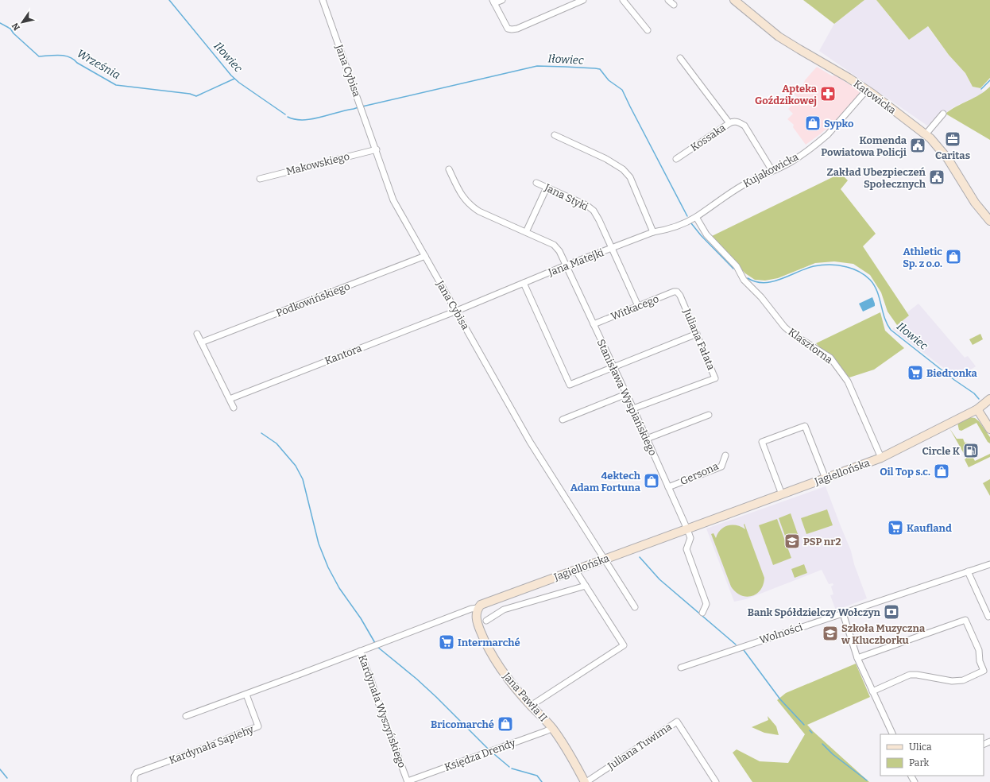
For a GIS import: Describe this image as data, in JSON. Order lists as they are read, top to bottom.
{
  "streets": {
    "street": [
      "Jana Cybisa",
      "Katowicka",
      "Kossaka",
      "Makowskiego",
      "Kujakowicka",
      "Jana Styki",
      "Jana Matejki",
      "Podkowińskiego",
      "Witkacego",
      "Juliana Fałata",
      "Klasztorna",
      "Kantora",
      "Stanisława Wyspiańskiego",
      "Jagiellońska",
      "Gersona",
      "Wolności",
      "Jana Pawła II",
      "Kardynała Wyszyńskiego",
      "Kardynała Sapiehy",
      "Juliana Tuwima",
      "Księdza Drendy"
    ]
  },
  "crossings": [
    ["Jana Cybisa", "Makowskiego"],
    ["Jana Cybisa", "Jana Matejki"],
    ["Jana Cybisa", "Podkowińskiego"],
    ["Jana Cybisa", "Kantora"],
    ["Jana Cybisa", "Jagiellońska"],
    ["Katowicka", "Kujakowicka"],
    ["Kossaka", "Kujakowicka"],
    ["Kujakowicka", "Jana Matejki"],
    ["Kujakowicka", "Klasztorna"],
    ["Jana Styki", "Jana Matejki"],
    ["Jana Styki", "Witkacego"],
    ["Jana Matejki", "Klasztorna"],
    ["Jana Matejki", "Kantora"],
    ["Jana Matejki", "Stanisława Wyspiańskiego"],
    ["Witkacego", "Juliana Fałata"],
    ["Witkacego", "Stanisława Wyspiańskiego"],
    ["Juliana Fałata", "Stanisława Wyspiańskiego"],
    ["Klasztorna", "Jagiellońska"],
    ["Stanisława Wyspiańskiego", "Jagiellońska"],
    ["Stanisława Wyspiańskiego", "Gersona"],
    ["Jagiellońska", "Jana Pawła II"],
    ["Jagiellońska", "Kardynała Wyszyńskiego"],
    ["Jana Pawła II", "Kardynała Wyszyńskiego"],
    ["Jana Pawła II", "Juliana Tuwima"],
    ["Jana Pawła II", "Księdza Drendy"],
    ["Kardynała Wyszyńskiego", "Księdza Drendy"]
  ],
  "water": ["Iłowiec", "Września"],
  "places": {
    "pharmacy": ["Apteka Goździkowej"],
    "shop": [
      "Sypko",
      "Athletic Sp. z o.o.",
      "Oil Top s.c.",
      "4ektech Adam Fortuna",
      "Bricomarché"
    ],
    "office": ["Caritas"],
    "public building": ["Komenda Powiatowa Policji", "Zakład Ubezpieczeń Społecznych"],
    "supermarket": ["Biedronka", "Kaufland", "Intermarché"],
    "fuel station": ["Circle K"],
    "school or university": ["PSP nr2", "Szkoła Muzyczna w Kluczborku"],
    "bank": ["Bank Spółdzielczy Wołczyn"]
  },
  "legend": ["Ulica", "Park"],
  "north": "bottom left"
}
